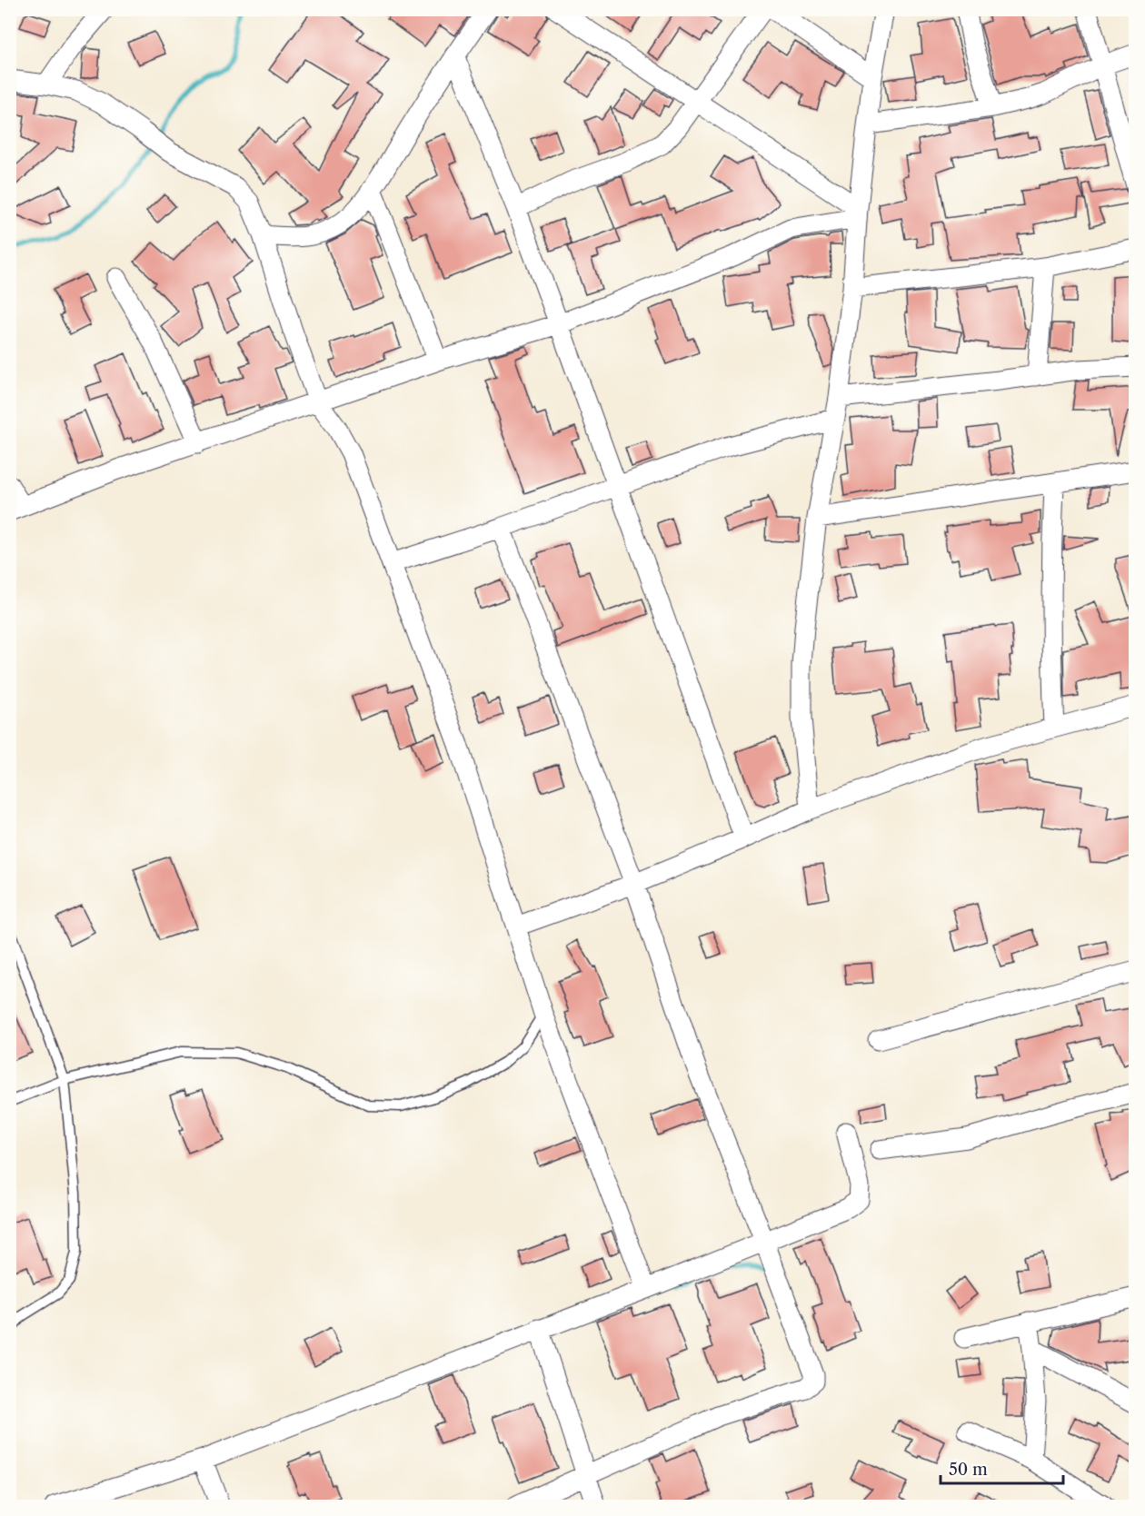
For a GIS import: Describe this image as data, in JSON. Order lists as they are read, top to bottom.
{
  "scale_bar": "50 m"
}
